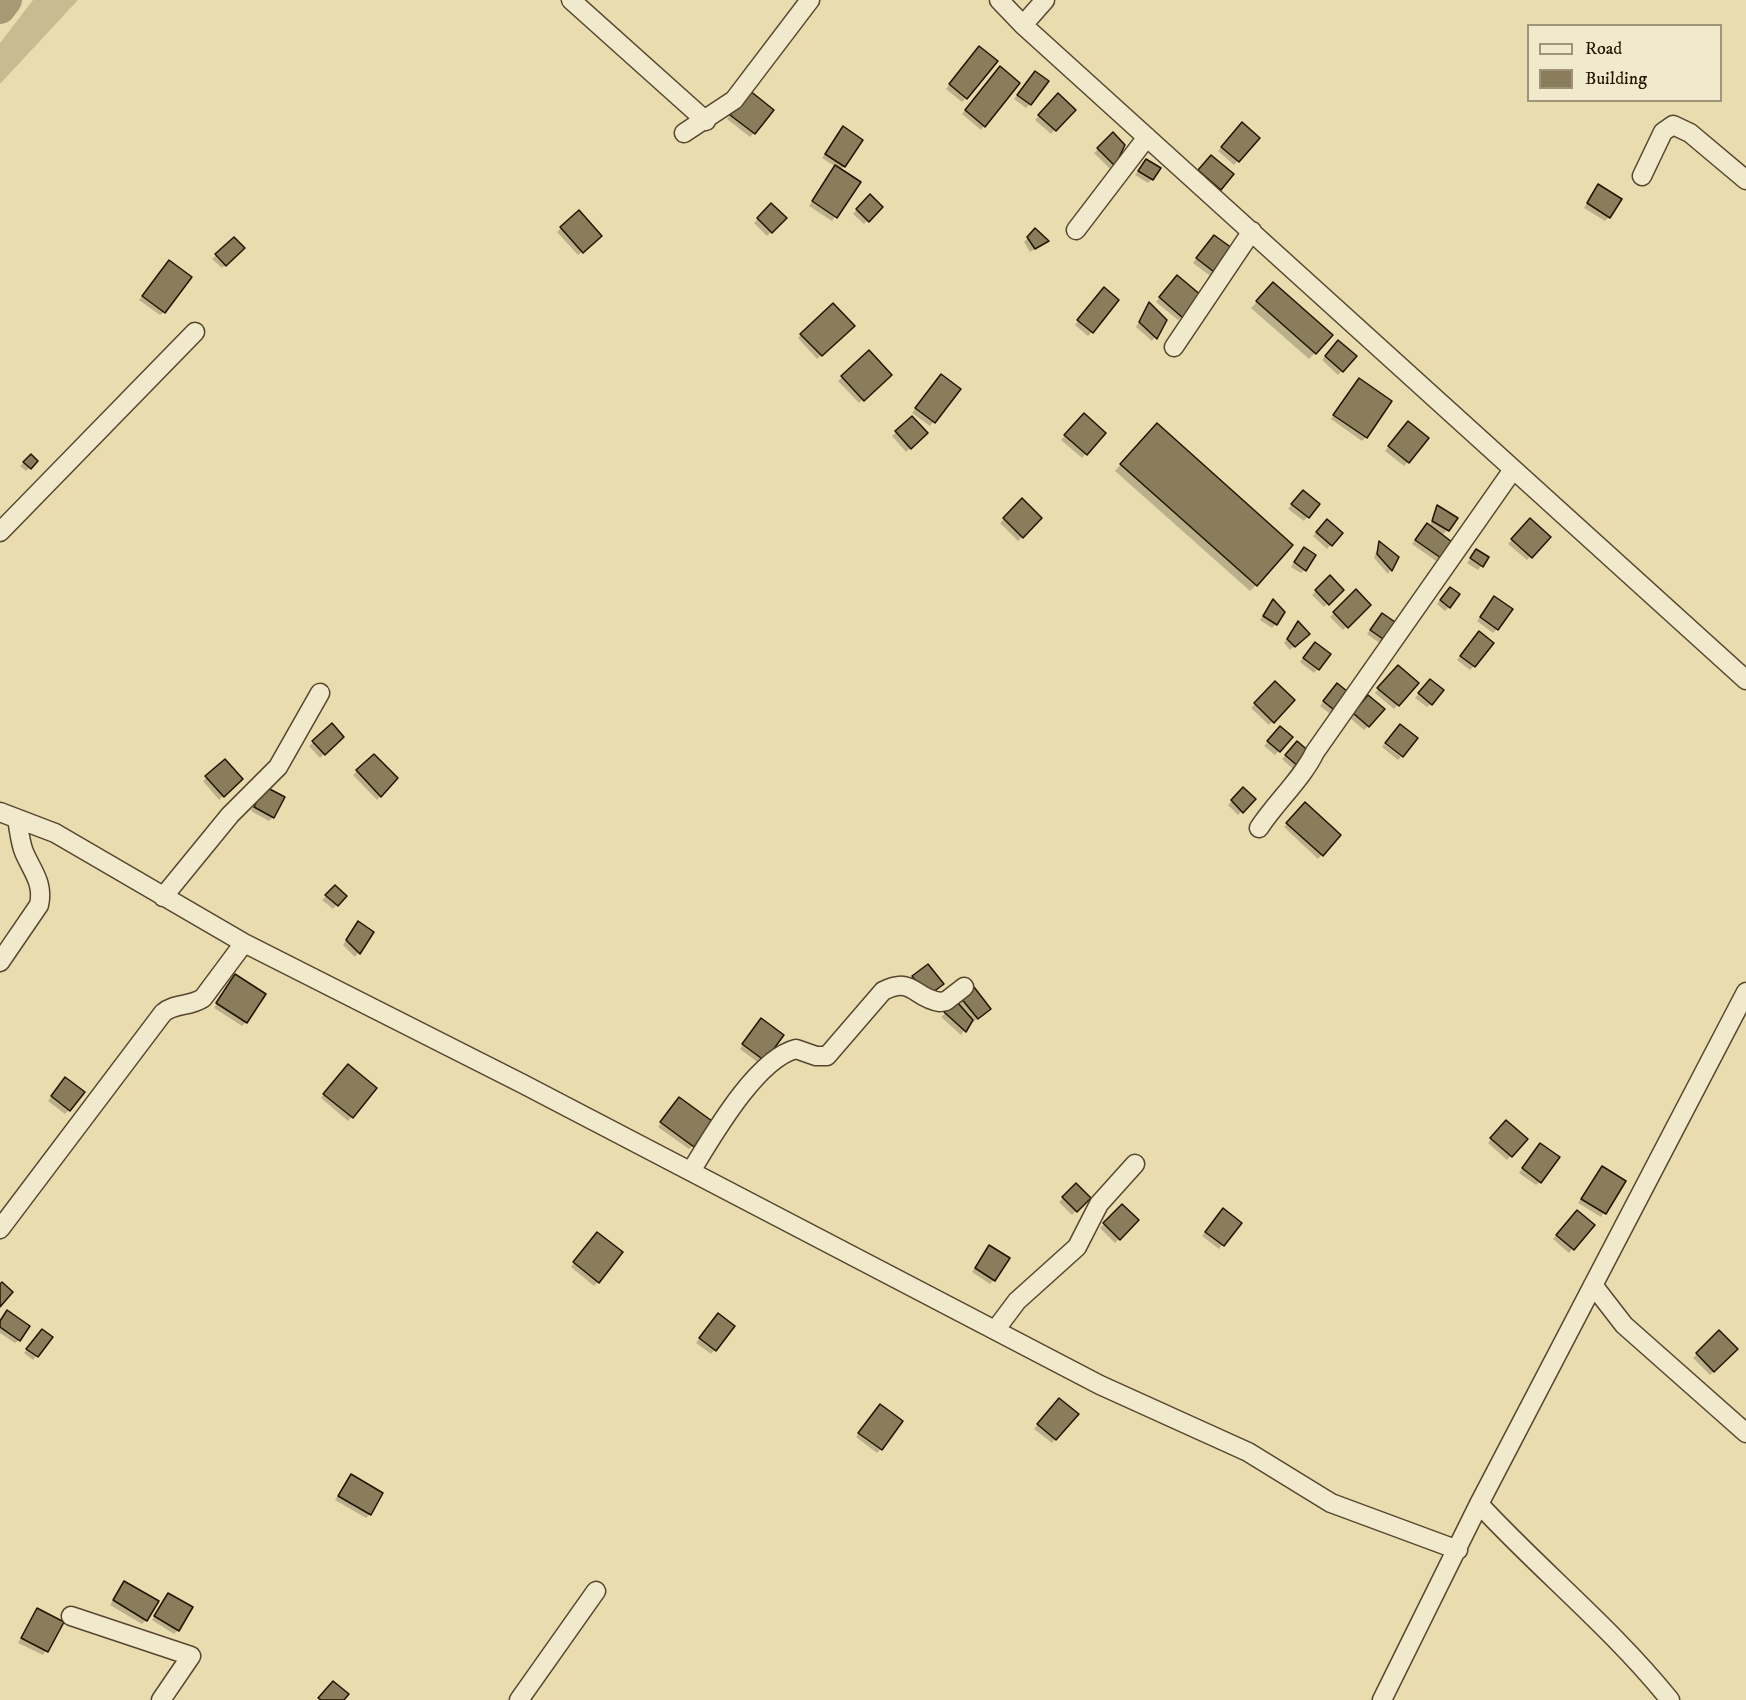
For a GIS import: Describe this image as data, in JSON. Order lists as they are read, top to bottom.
{
  "legend": ["Road", "Building"]
}
